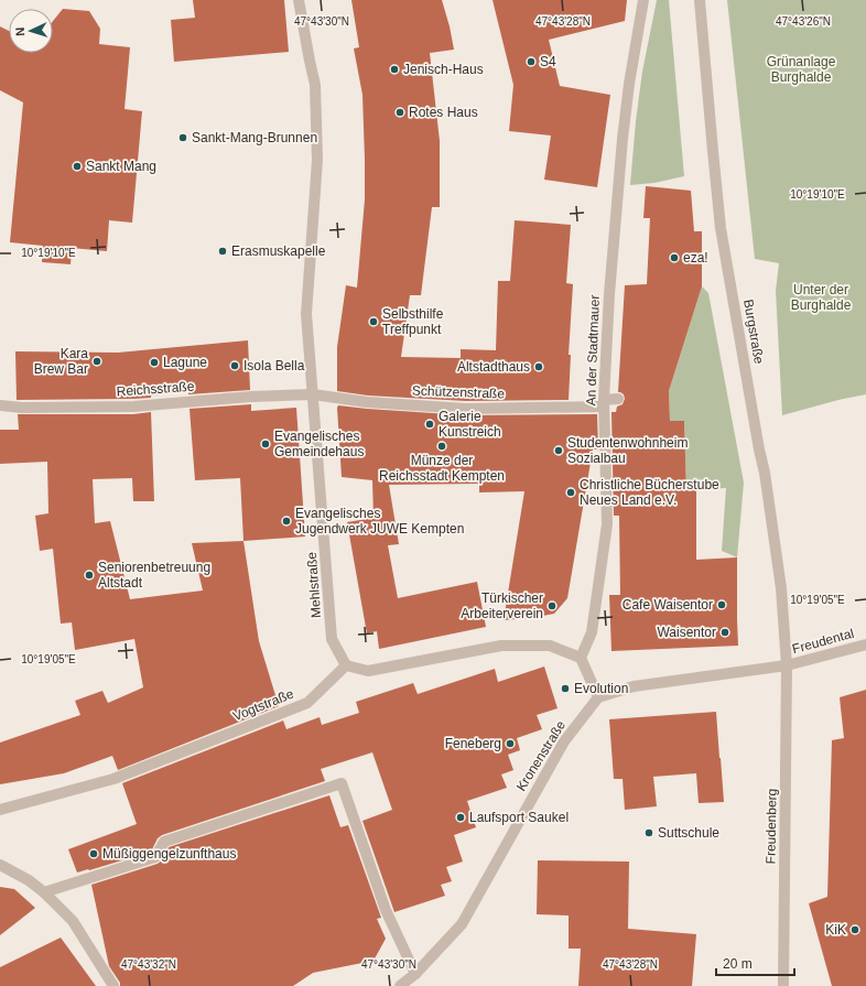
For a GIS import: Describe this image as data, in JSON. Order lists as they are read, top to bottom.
{
  "streets": {
    "street": [
      "Burgstraße",
      "An der Stadtmauer",
      "Reichsstraße",
      "Schützenstraße",
      "Mehlstraße",
      "Freudental",
      "Vogtstraße",
      "Kronenstraße",
      "Freudenberg"
    ]
  },
  "crossings": [
    ["Burgstraße", "Freudental"],
    ["Burgstraße", "Freudenberg"],
    ["An der Stadtmauer", "Schützenstraße"],
    ["Reichsstraße", "Schützenstraße"],
    ["Reichsstraße", "Mehlstraße"],
    ["Schützenstraße", "Mehlstraße"],
    ["Mehlstraße", "Vogtstraße"],
    ["Freudental", "Freudenberg"]
  ],
  "parks": ["Grünanlage Burghalde", "Unter der Burghalde"],
  "places": [
    "S4",
    "Jenisch-Haus",
    "Rotes Haus",
    "Sankt-Mang-Brunnen",
    "Sankt Mang",
    "Erasmuskapelle",
    "eza!",
    "Selbsthilfe Treffpunkt",
    "Kara Brew Bar",
    "Lagune",
    "Isola Bella",
    "Altstadthaus",
    "Galerie Kunstreich",
    "Evangelisches Gemeindehaus",
    "Münze der Reichsstadt Kempten",
    "Studentenwohnheim Sozialbau",
    "Christliche Bücherstube Neues Land e.V.",
    "Evangelisches Jugendwerk JUWE Kempten",
    "Seniorenbetreuung Altstadt",
    "Cafe Waisentor",
    "Türkischer Arbeiterverein",
    "Waisentor",
    "Evolution",
    "Feneberg",
    "Laufsport Saukel",
    "Suttschule",
    "Müßiggengelzunfthaus",
    "KiK"
  ],
  "scale_bar": "20 m",
  "north": "left",
  "coordinates": [
    "47°43'30\"N",
    "47°43'28\"N",
    "47°43'26\"N",
    "10°19'10\"E",
    "10°19'05\"E",
    "47°43'32\"N"
  ]
}
